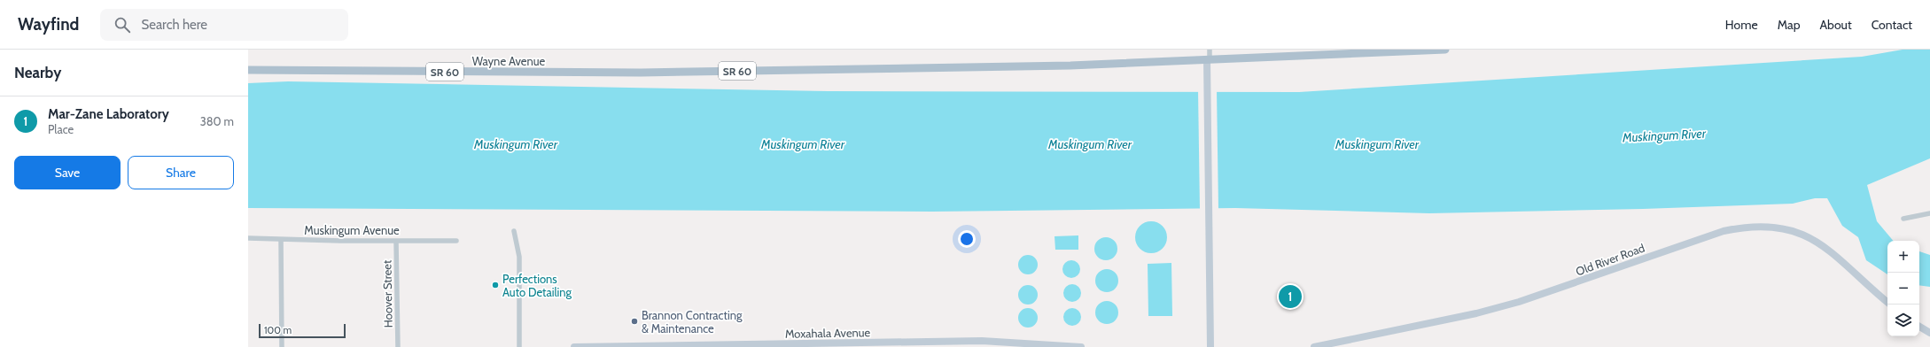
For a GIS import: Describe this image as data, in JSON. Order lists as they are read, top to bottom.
{
  "streets": {
    "main road": [
      "Wayne Avenue",
      "SR 60",
      "Old River Road",
      "Moxahala Avenue"
    ],
    "street": ["Muskingum Avenue", "Hoover Street"]
  },
  "crossings": [
    ["Wayne Avenue", "SR 60"],
    ["Muskingum Avenue", "Hoover Street"]
  ],
  "water": ["Muskingum River"],
  "places": ["Perfections Auto Detailing", "Brannon Contracting & Maintenance"],
  "scale_bar": "100 m",
  "page": {
    "header": "Wayfind",
    "search": "Search here",
    "nav": [
      "Home",
      "Map",
      "About",
      "Contact"
    ],
    "heading": "Nearby",
    "list": [
      {
        "mark": "1",
        "name": "Mar-Zane Laboratory",
        "note": "Place",
        "value": "380 m"
      }
    ],
    "buttons": ["Save", "Share"],
    "map_buttons": ["+", "−"],
    "pins": "1",
    "scale": "100 m"
  }
}
